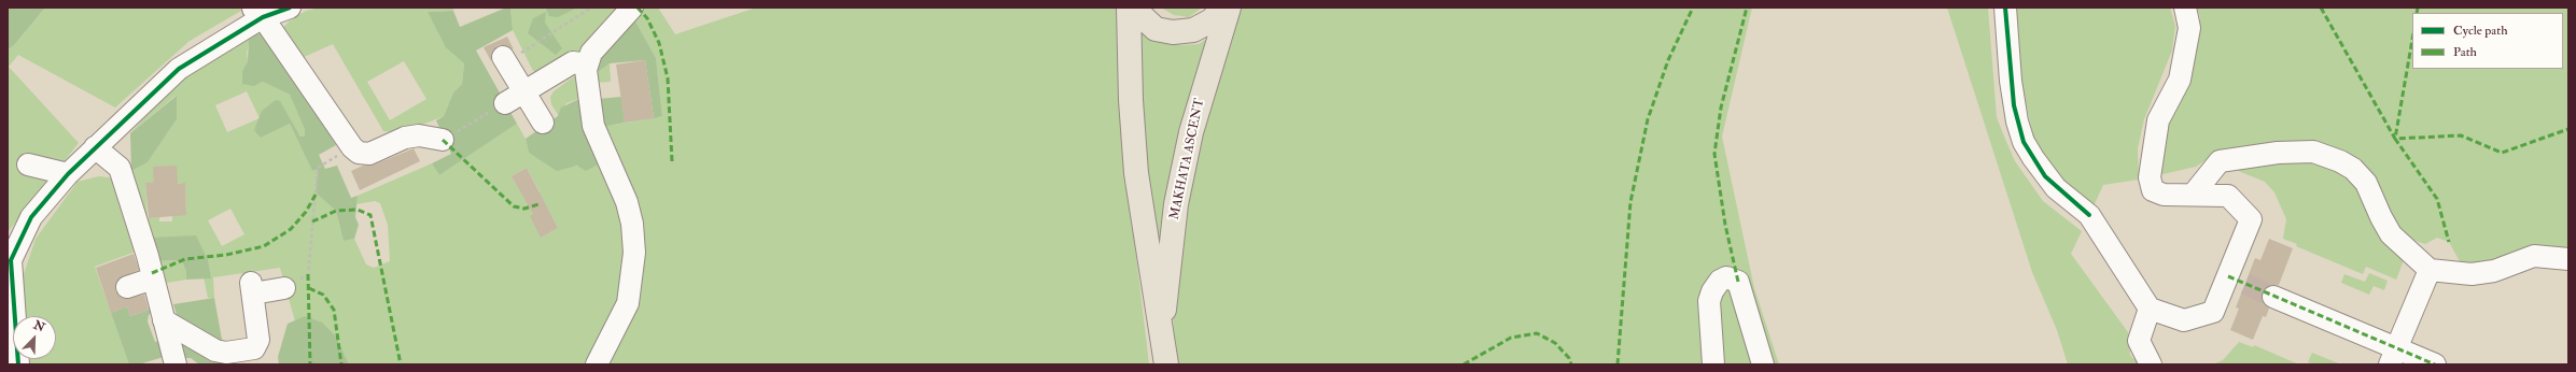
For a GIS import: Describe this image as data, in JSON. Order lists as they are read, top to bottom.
{
  "streets": {
    "main road": ["MAKHATA ASCENT"]
  },
  "legend": ["Cycle path", "Path"],
  "north": "top right"
}
